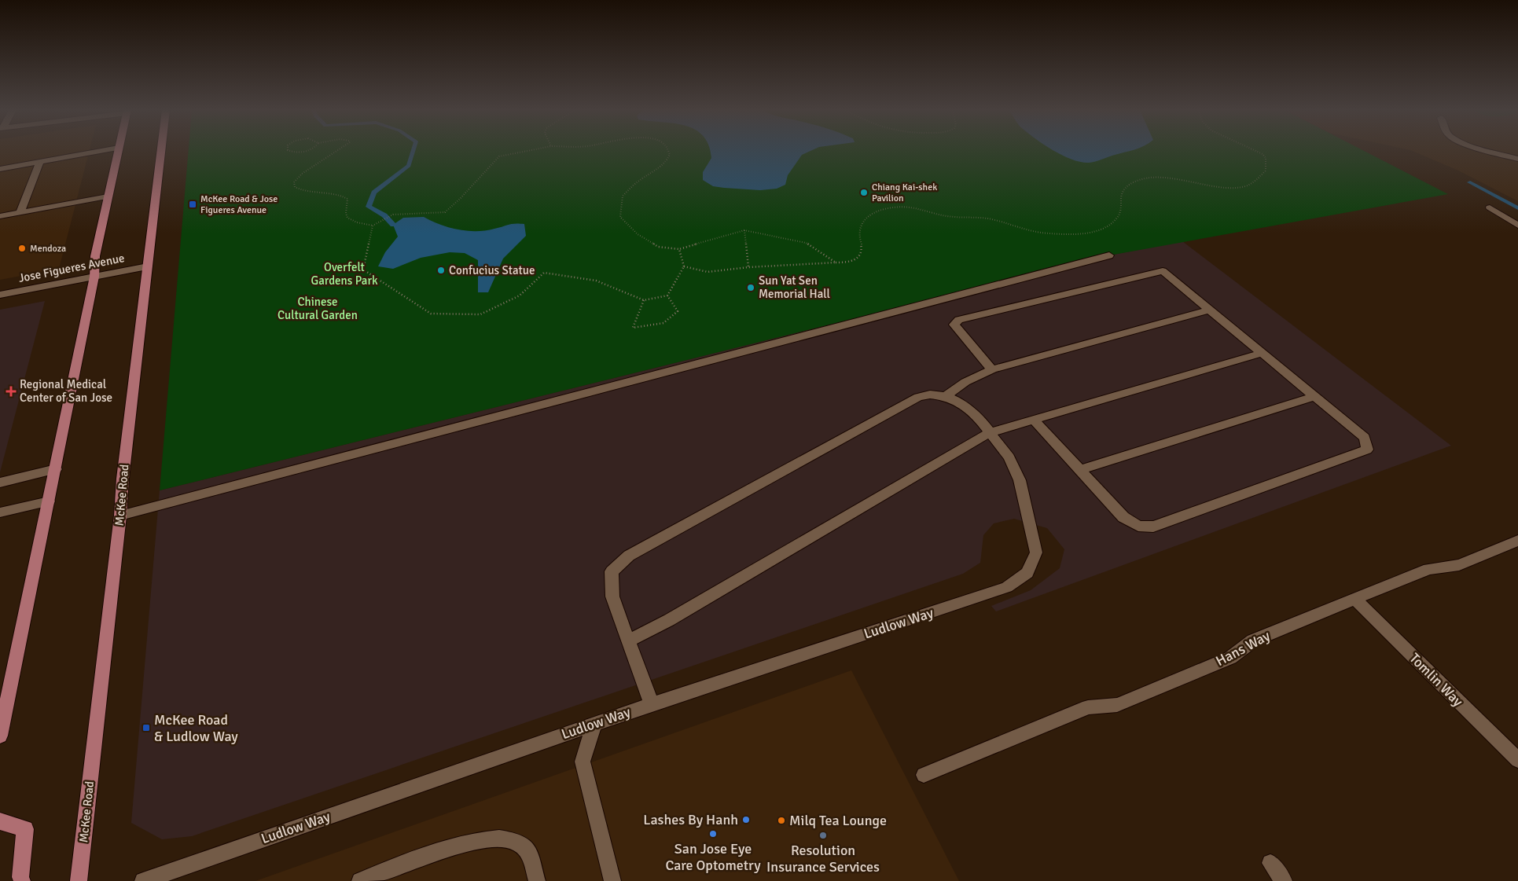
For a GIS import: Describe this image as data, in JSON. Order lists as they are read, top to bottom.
{
  "streets": {
    "main road": ["McKee Road"],
    "street": [
      "Jose Figueres Avenue",
      "Ludlow Way",
      "Hans Way",
      "Tomlin Way"
    ]
  },
  "crossings": [
    ["Jose Figueres Avenue", "McKee Road"],
    ["Hans Way", "Tomlin Way"]
  ],
  "parks": ["Overfelt Gardens Park", "Chinese Cultural Garden"],
  "places": {
    "other": [
      "Chiang Kai-shek Pavilion",
      "Mendoza",
      "Confucius Statue",
      "Sun Yat Sen Memorial Hall",
      "Lashes By Hanh",
      "Milq Tea Lounge",
      "San Jose Eye Care Optometry",
      "Resolution Insurance Services"
    ],
    "transit": ["McKee Road & Jose Figueres Avenue", "McKee Road & Ludlow Way"],
    "health": ["Regional Medical Center of San Jose"]
  }
}
